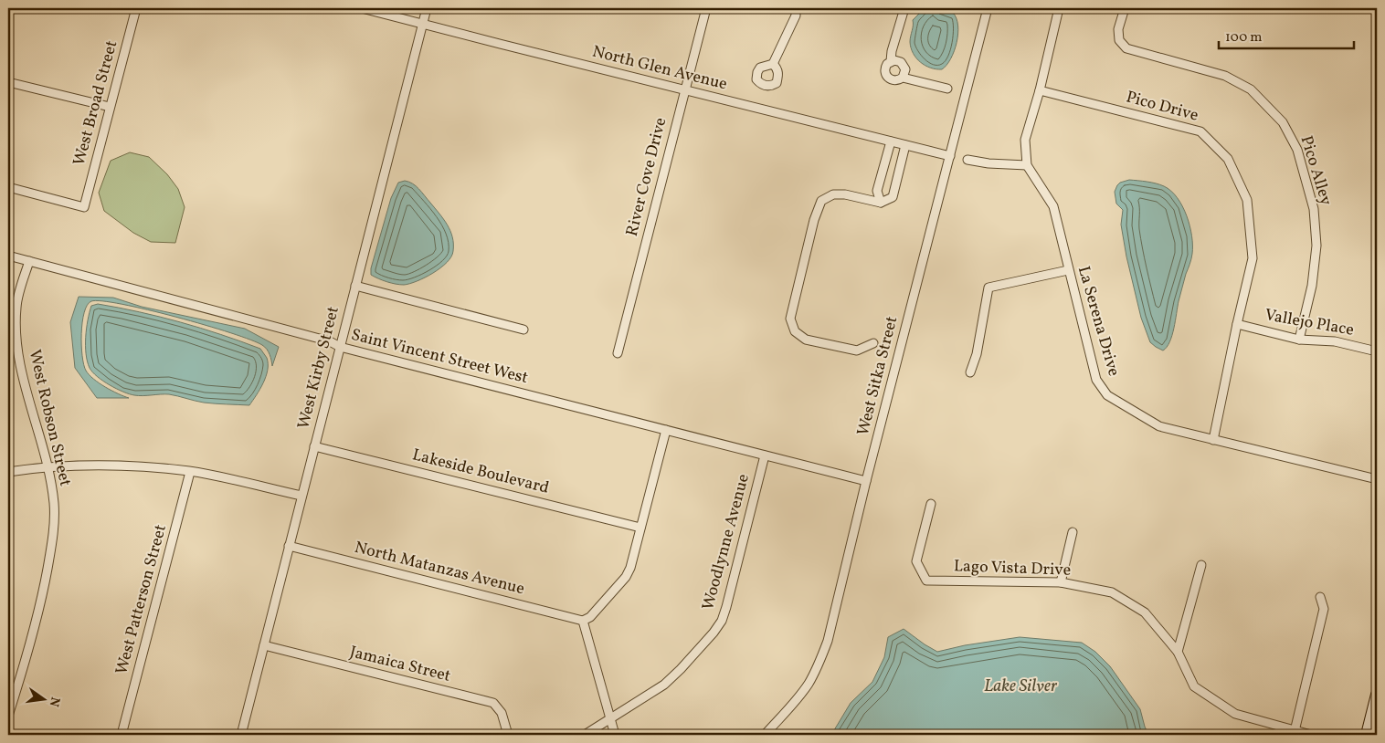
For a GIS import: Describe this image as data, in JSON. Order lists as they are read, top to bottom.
{
  "streets": {
    "street": [
      "North Glen Avenue",
      "West Broad Street",
      "Pico Drive",
      "Pico Alley",
      "River Cove Drive",
      "La Serena Drive",
      "Vallejo Place",
      "Saint Vincent Street West",
      "West Kirby Street",
      "West Sitka Street",
      "West Robson Street",
      "Lakeside Boulevard",
      "Woodlynne Avenue",
      "North Matanzas Avenue",
      "Lago Vista Drive",
      "West Patterson Street",
      "Jamaica Street"
    ]
  },
  "crossings": [
    ["North Glen Avenue", "River Cove Drive"],
    ["North Glen Avenue", "West Kirby Street"],
    ["North Glen Avenue", "West Sitka Street"],
    ["Pico Drive", "La Serena Drive"],
    ["Pico Drive", "Vallejo Place"],
    ["Pico Alley", "Vallejo Place"],
    ["Saint Vincent Street West", "West Kirby Street"],
    ["Saint Vincent Street West", "West Sitka Street"],
    ["Saint Vincent Street West", "West Robson Street"],
    ["Saint Vincent Street West", "Woodlynne Avenue"],
    ["West Kirby Street", "Lakeside Boulevard"],
    ["West Kirby Street", "North Matanzas Avenue"],
    ["West Kirby Street", "Jamaica Street"]
  ],
  "water": ["Lake Silver"],
  "scale_bar": "100 m",
  "north": "right"
}
